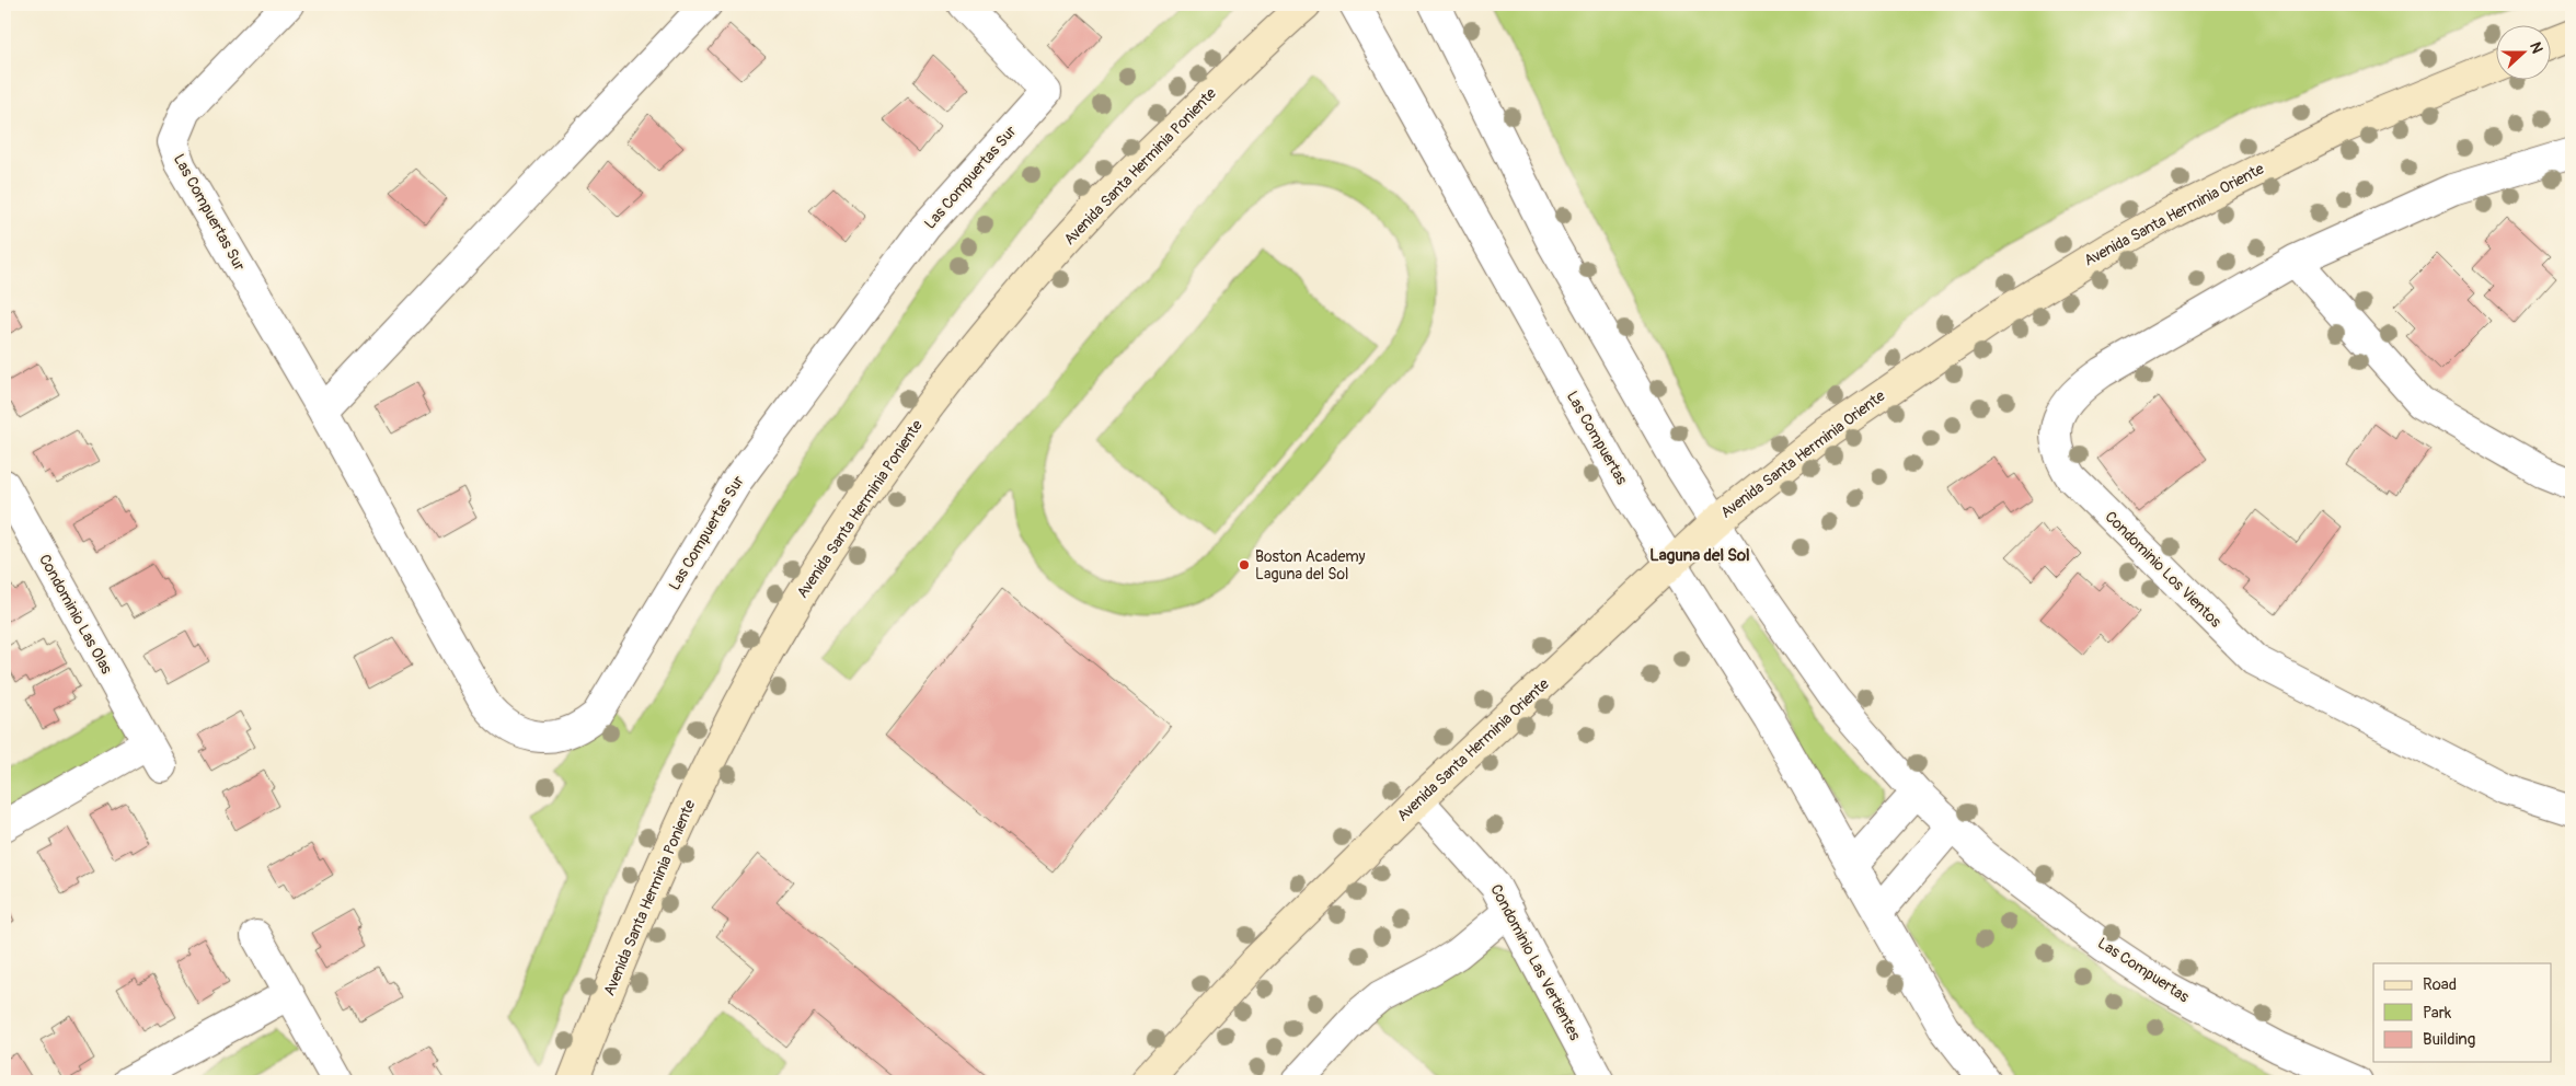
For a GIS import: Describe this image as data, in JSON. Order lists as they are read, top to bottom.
{
  "streets": {
    "street": [
      "Avenida Santa Herminia Poniente",
      "Las Compuertas Sur",
      "Avenida Santa Herminia Oriente",
      "Las Compuertas",
      "Condominio Los Vientos",
      "Condominio Las Olas",
      "Condominio Las Vertientes"
    ]
  },
  "crossings": [
    ["Avenida Santa Herminia Oriente", "Las Compuertas"],
    ["Avenida Santa Herminia Oriente", "Condominio Las Vertientes"]
  ],
  "districts": ["Laguna del Sol"],
  "places": ["Boston Academy Laguna del Sol"],
  "legend": ["Road", "Park", "Building"],
  "north": "right"
}
